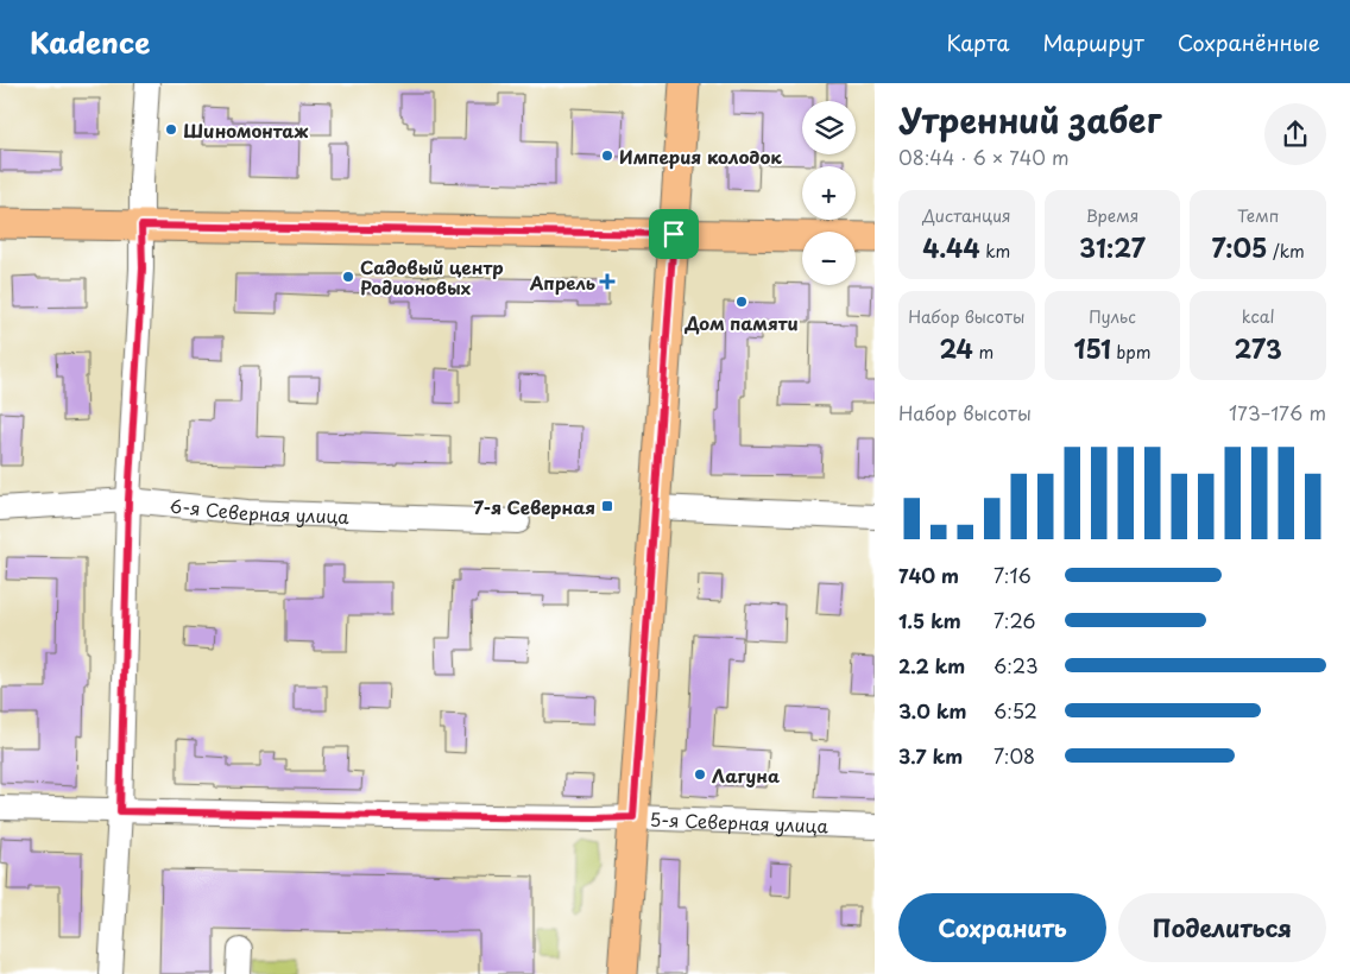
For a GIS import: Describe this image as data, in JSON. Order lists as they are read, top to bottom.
{
  "streets": {
    "street": ["6-я Северная улица", "5-я Северная улица"]
  },
  "places": {
    "other": [
      "Шиномонтаж",
      "Империя колодок",
      "Садовый центр Родионовых",
      "Дом памяти",
      "Лагуна"
    ],
    "health": ["Апрель"],
    "transit": ["7-я Северная"]
  },
  "page": {
    "header": "Kadence",
    "nav": ["Карта", "Маршрут", "Сохранённые"],
    "heading": ["Утренний забег", "08:44 · 6 × 740 m"],
    "map_buttons": ["+", "−"],
    "stats": [
      ["Дистанция", "4.44 km"],
      ["Время", "31:27"],
      ["Темп", "7:05 /km"],
      ["Набор высоты", "24 m"],
      ["Пульс", "151 bpm"],
      ["kcal", "273"]
    ],
    "chart": ["Набор высоты", "173–176 m"],
    "list": [
      {
        "name": "740 m",
        "note": "7:16"
      },
      {
        "name": "1.5 km",
        "note": "7:26"
      },
      {
        "name": "2.2 km",
        "note": "6:23"
      },
      {
        "name": "3.0 km",
        "note": "6:52"
      },
      {
        "name": "3.7 km",
        "note": "7:08"
      }
    ],
    "buttons": ["Сохранить", "Поделиться"]
  }
}
